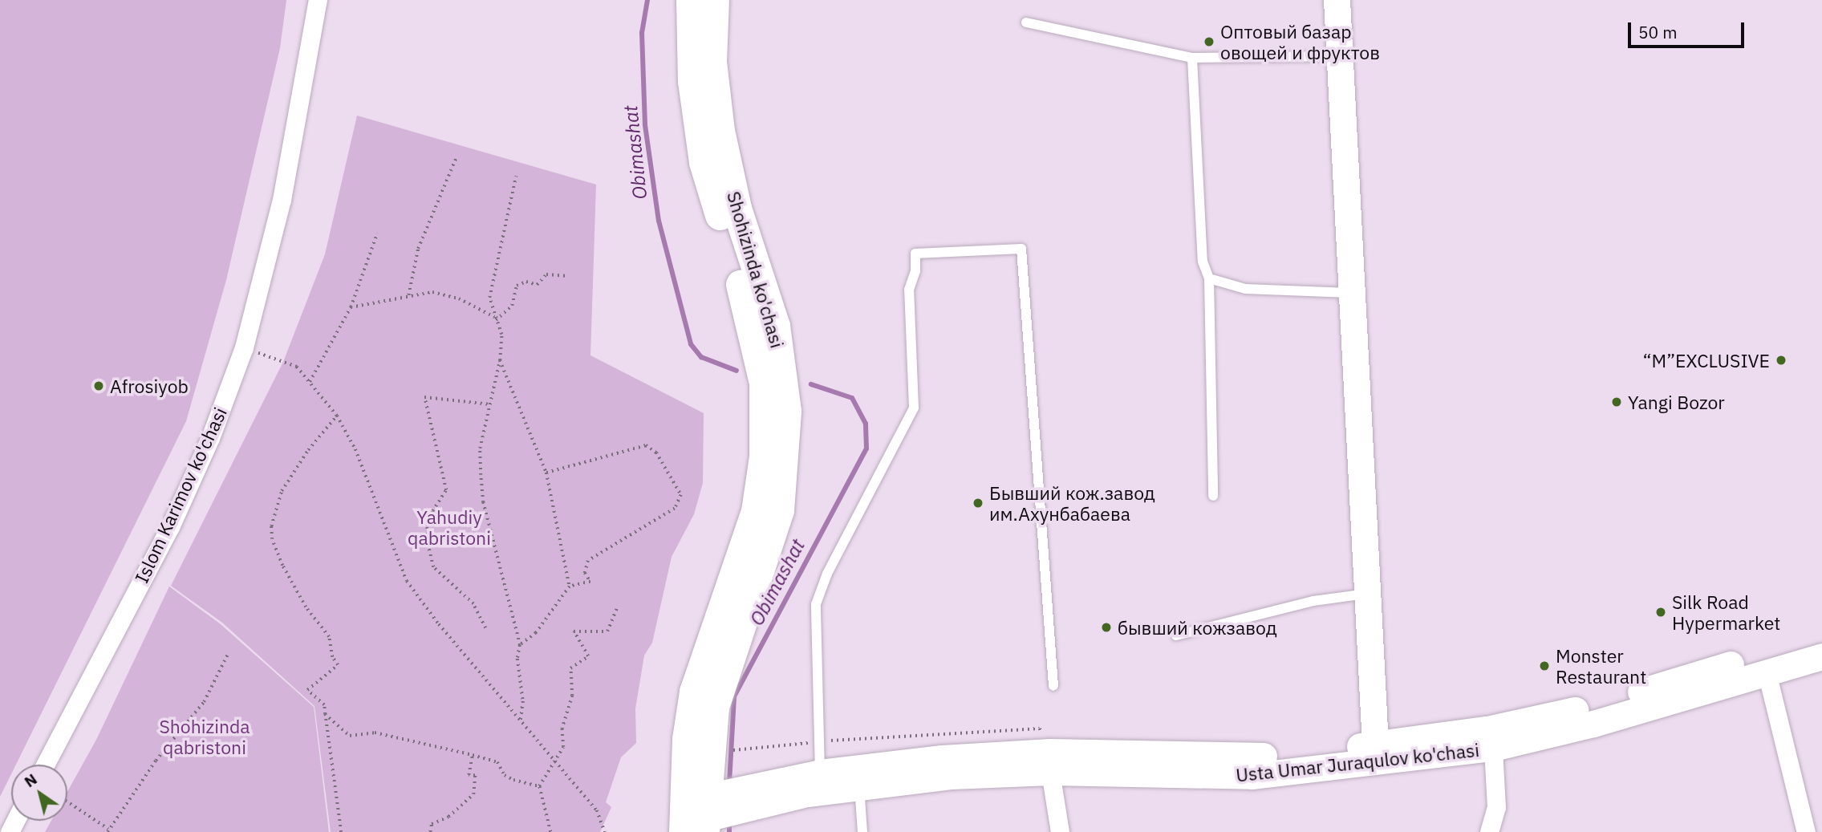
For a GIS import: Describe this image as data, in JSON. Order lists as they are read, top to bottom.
{
  "streets": {
    "main road": ["Shohizinda ko'chasi", "Usta Umar Juraqulov ko'chasi"],
    "street": ["Islom Karimov ko'chasi"]
  },
  "crossings": [
    ["Shohizinda ko'chasi", "Usta Umar Juraqulov ko'chasi"]
  ],
  "water": ["Obimashat"],
  "parks": ["Yahudiy qabristoni", "Shohizinda qabristoni"],
  "places": [
    "Оптовый базар овощей и фруктов",
    "“M”EXCLUSIVE",
    "Afrosiyob",
    "Yangi Bozor",
    "Бывший кож.завод им.Ахунбабаева",
    "Silk Road Hypermarket",
    "бывший кожзавод",
    "Monster Restaurant"
  ],
  "scale_bar": "50 m",
  "north": "top left"
}
